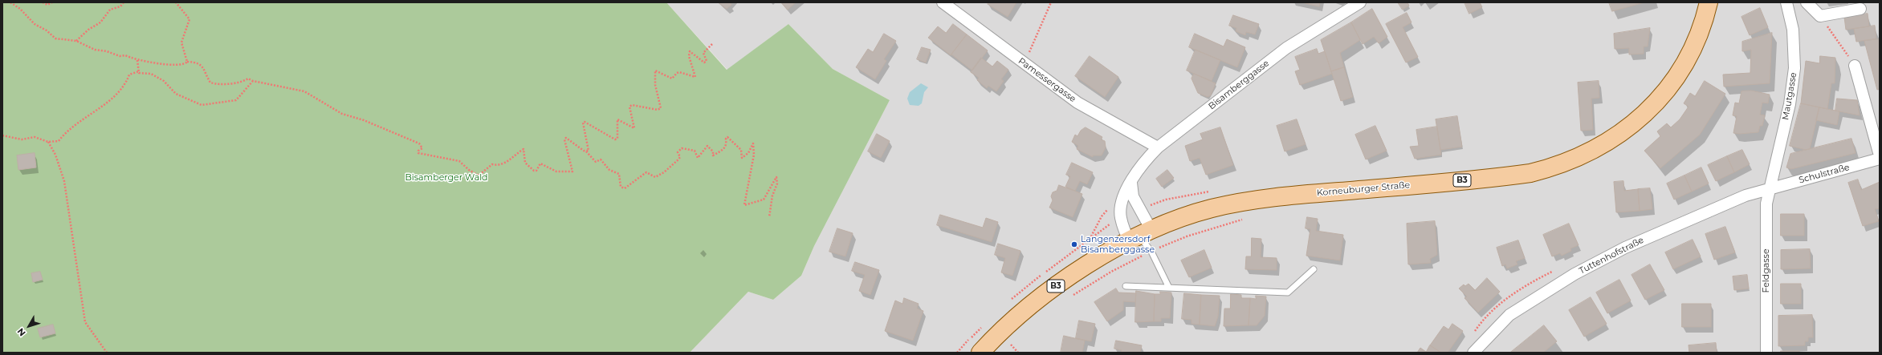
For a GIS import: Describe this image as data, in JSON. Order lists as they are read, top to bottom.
{
  "streets": {
    "main road": ["B3", "Korneuburger Straße"],
    "street": [
      "Pamessergasse",
      "Bisamberggasse",
      "Mautgasse",
      "Schulstraße",
      "Tuttenhofstraße",
      "Feldgasse"
    ]
  },
  "crossings": [
    ["Pamessergasse", "Bisamberggasse"],
    ["Bisamberggasse", "Korneuburger Straße"],
    ["Mautgasse", "Schulstraße"],
    ["Mautgasse", "Tuttenhofstraße"],
    ["Mautgasse", "Feldgasse"],
    ["Schulstraße", "Tuttenhofstraße"],
    ["Schulstraße", "Feldgasse"],
    ["Tuttenhofstraße", "Feldgasse"]
  ],
  "parks": ["Bisamberger Wald"],
  "places": ["Langenzersdorf Bisamberggasse"],
  "north": "bottom left"
}
